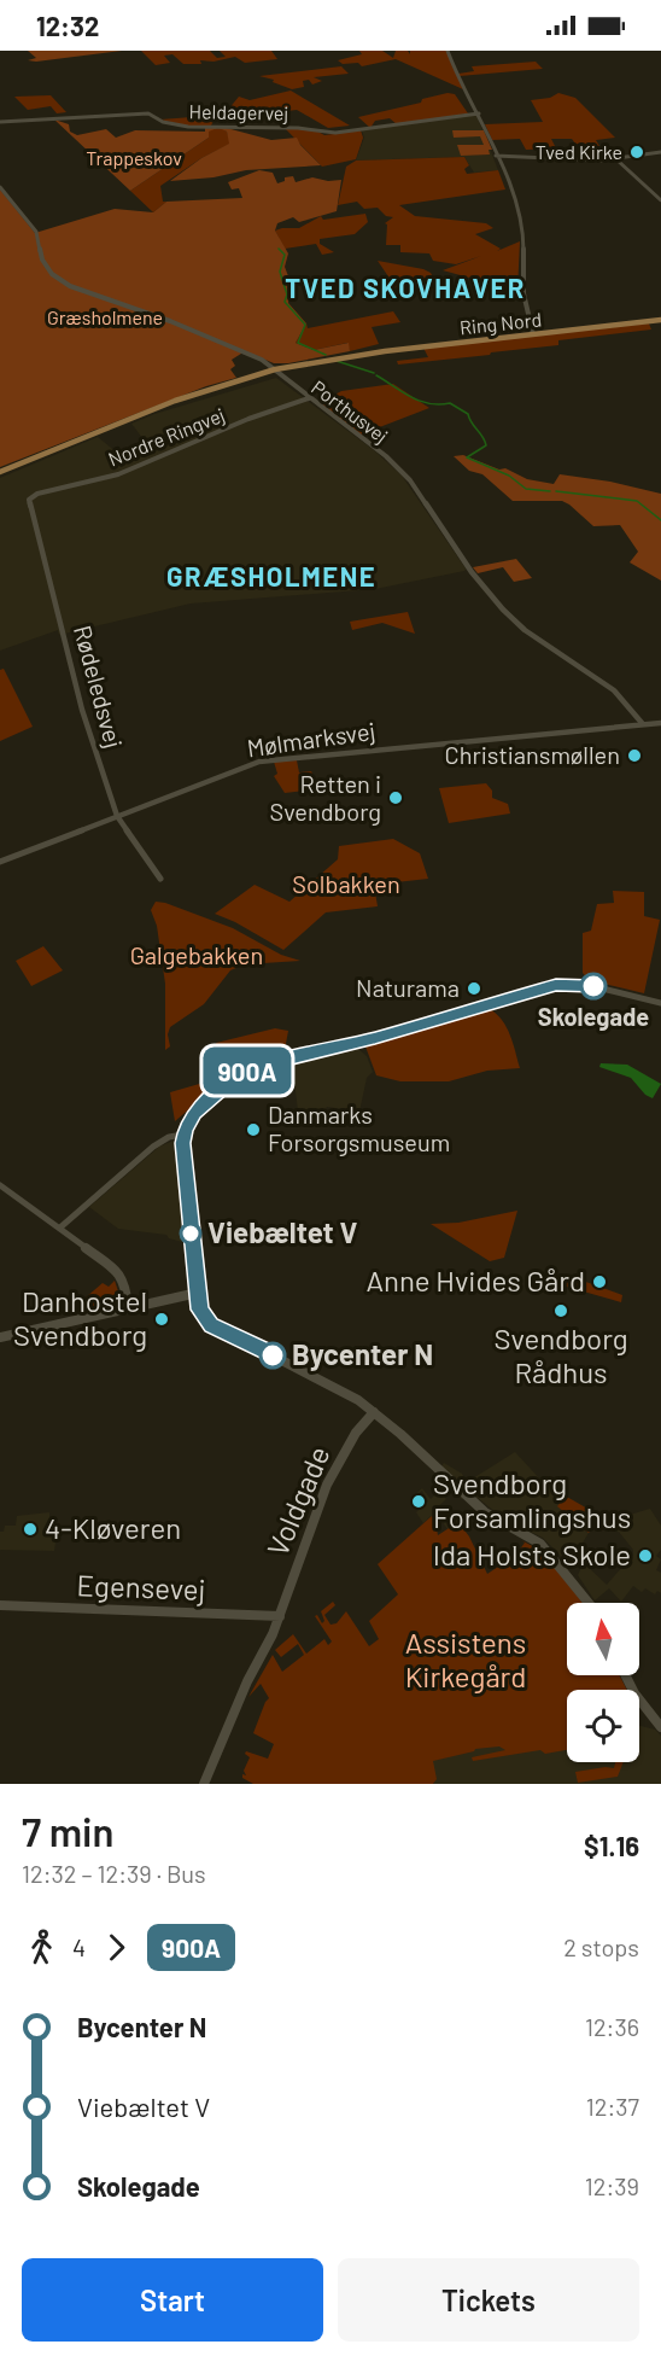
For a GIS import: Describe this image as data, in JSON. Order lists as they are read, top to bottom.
{
  "streets": {
    "main road": ["Ring Nord"],
    "street": [
      "Heldagervej",
      "Porthusvej",
      "Nordre Ringvej",
      "Rødeledsvej",
      "Mølmarksvej",
      "Voldgade",
      "Egensevej"
    ]
  },
  "crossings": [
    ["Ring Nord", "Porthusvej"],
    ["Porthusvej", "Nordre Ringvej"],
    ["Porthusvej", "Mølmarksvej"],
    ["Nordre Ringvej", "Rødeledsvej"],
    ["Rødeledsvej", "Mølmarksvej"],
    ["Voldgade", "Egensevej"]
  ],
  "districts": ["TVED SKOVHAVER", "GRÆSHOLMENE"],
  "parks": [
    "Trappeskov",
    "Græsholmene",
    "Solbakken",
    "Galgebakken",
    "Assistens Kirkegård"
  ],
  "places": [
    "Tved Kirke",
    "Christiansmøllen",
    "Retten i Svendborg",
    "Skolegade",
    "Naturama",
    "Danmarks Forsorgsmuseum",
    "Viebæltet V",
    "Anne Hvides Gård",
    "Svendborg Rådhus",
    "Danhostel Svendborg",
    "Bycenter N",
    "Svendborg Forsamlingshus",
    "4-Kløveren",
    "Ida Holsts Skole"
  ],
  "lines": ["bus line 900A"],
  "north": "top",
  "page": {
    "status": "12:32",
    "on_map": "900A",
    "heading": ["7 min", "12:32 – 12:39 · Bus", "$1.16"],
    "legs": ["4", "900A", "2 stops"],
    "list": [
      {
        "name": "Bycenter N",
        "value": "12:36"
      },
      {
        "name": "Viebæltet V",
        "value": "12:37"
      },
      {
        "name": "Skolegade",
        "value": "12:39"
      }
    ],
    "buttons": ["Start", "Tickets"]
  }
}
